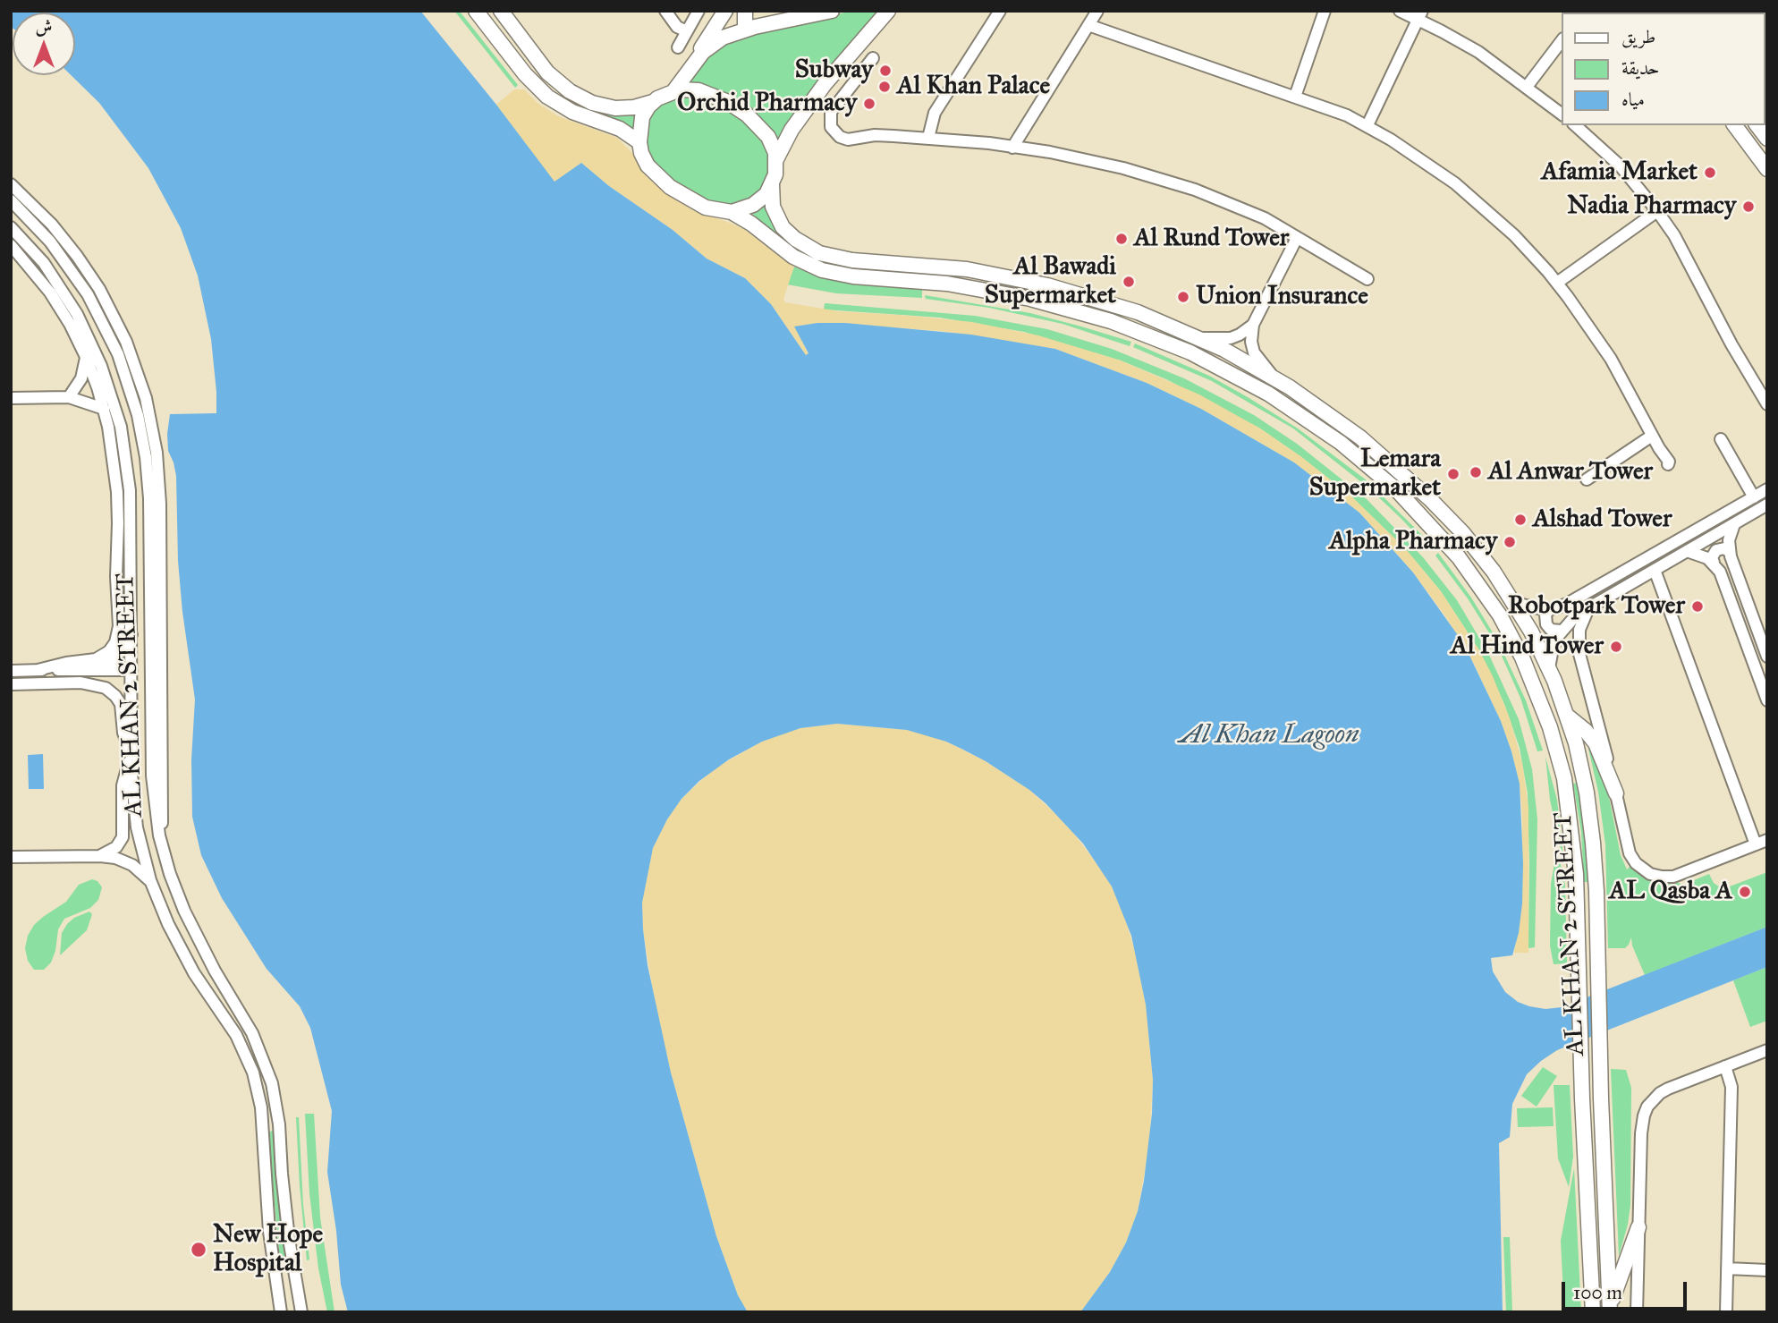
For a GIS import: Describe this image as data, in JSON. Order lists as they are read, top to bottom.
{
  "streets": {
    "main road": ["AL KHAN 2 STREET"]
  },
  "water": ["Al Khan Lagoon"],
  "places": [
    "Subway",
    "Al Khan Palace",
    "Orchid Pharmacy",
    "Afamia Market",
    "Nadia Pharmacy",
    "Al Rund Tower",
    "Al Bawadi Supermarket",
    "Union Insurance",
    "Al Anwar Tower",
    "Lemara Supermarket",
    "Alshad Tower",
    "Alpha Pharmacy",
    "Robotpark Tower",
    "Al Hind Tower",
    "AL Qasba A",
    "New Hope Hospital"
  ],
  "legend": ["طريق", "حديقة", "مياه"],
  "scale_bar": "100 m",
  "north": "top"
}
